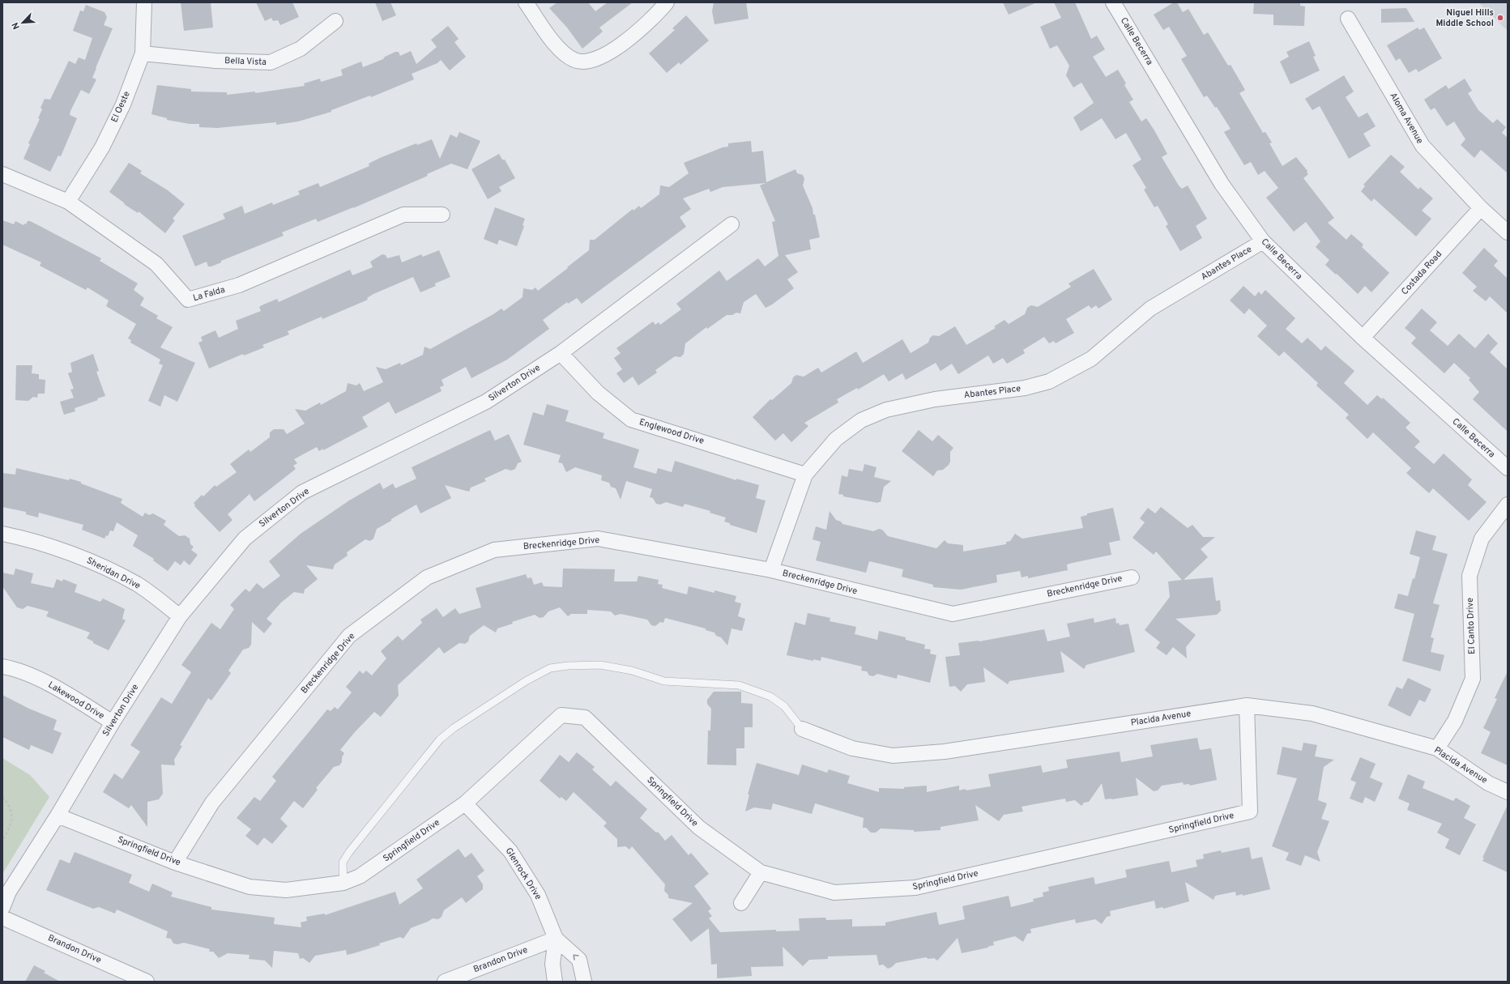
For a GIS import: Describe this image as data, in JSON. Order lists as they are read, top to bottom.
{
  "streets": {
    "street": [
      "Calle Becerra",
      "Bella Vista",
      "El Oeste",
      "Aloma Avenue",
      "Abantes Place",
      "Costada Road",
      "La Falda",
      "Silverton Drive",
      "Englewood Drive",
      "Breckenridge Drive",
      "Sheridan Drive",
      "El Canto Drive",
      "Lakewood Drive",
      "Placida Avenue",
      "Springfield Drive",
      "Glenrock Drive",
      "Brandon Drive"
    ]
  },
  "crossings": [
    ["Calle Becerra", "Abantes Place"],
    ["Calle Becerra", "Costada Road"],
    ["Bella Vista", "El Oeste"],
    ["El Oeste", "La Falda"],
    ["Aloma Avenue", "Costada Road"],
    ["Abantes Place", "Englewood Drive"],
    ["Abantes Place", "Breckenridge Drive"],
    ["Silverton Drive", "Englewood Drive"],
    ["Silverton Drive", "Sheridan Drive"],
    ["Silverton Drive", "Lakewood Drive"],
    ["Silverton Drive", "Springfield Drive"],
    ["Breckenridge Drive", "Springfield Drive"],
    ["El Canto Drive", "Placida Avenue"],
    ["Placida Avenue", "Springfield Drive"],
    ["Springfield Drive", "Glenrock Drive"],
    ["Glenrock Drive", "Brandon Drive"]
  ],
  "places": ["Niguel Hills Middle School"],
  "north": "bottom left"
}
